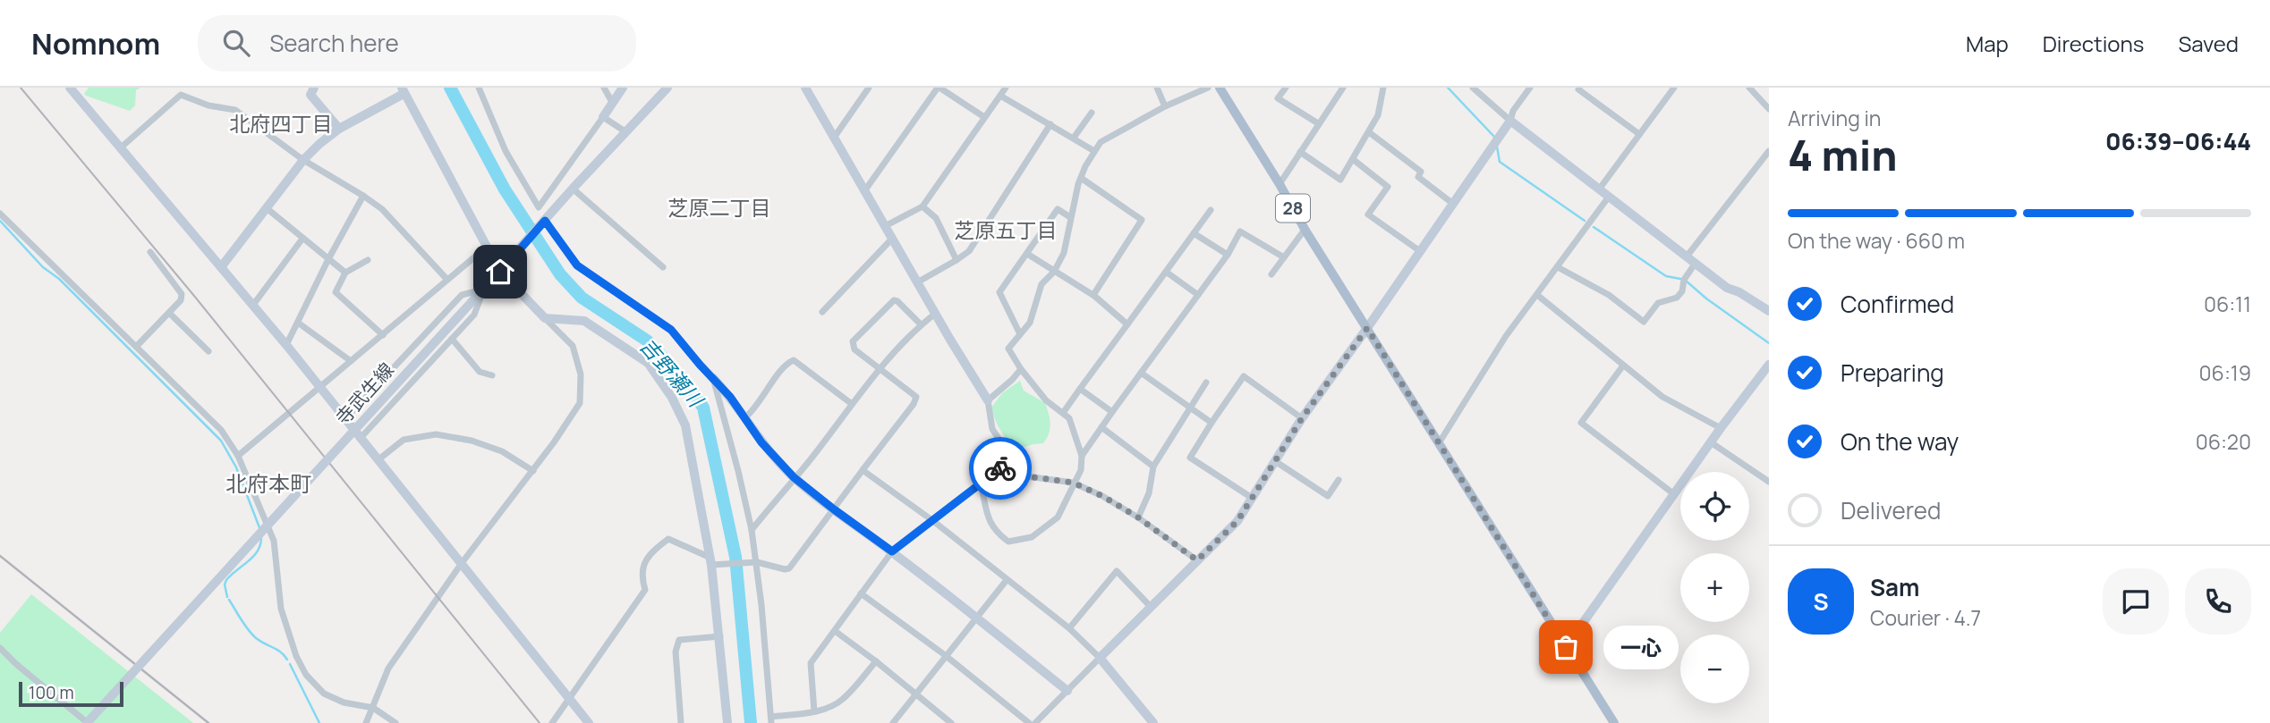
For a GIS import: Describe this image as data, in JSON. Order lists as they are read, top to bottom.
{
  "streets": {
    "main road": ["28"],
    "street": ["寺武生線"]
  },
  "districts": [
    "北府四丁目",
    "芝原二丁目",
    "芝原五丁目",
    "北府本町"
  ],
  "water": ["吉野瀬川"],
  "places": ["一心"],
  "scale_bar": "100 m",
  "page": {
    "header": "Nomnom",
    "search": "Search here",
    "nav": ["Map", "Directions", "Saved"],
    "heading": ["4 min", "Arriving in", "06:39–06:44"],
    "panel": ["Sam", "Courier · 4.7"],
    "bar": "On the way · 660 m",
    "list": [
      ["Confirmed", "06:11"],
      ["Preparing", "06:19"],
      ["On the way", "06:20"],
      "Delivered"
    ],
    "map_buttons": ["+", "−"],
    "round": "S",
    "bubble": "一心",
    "scale": "100 m"
  }
}
